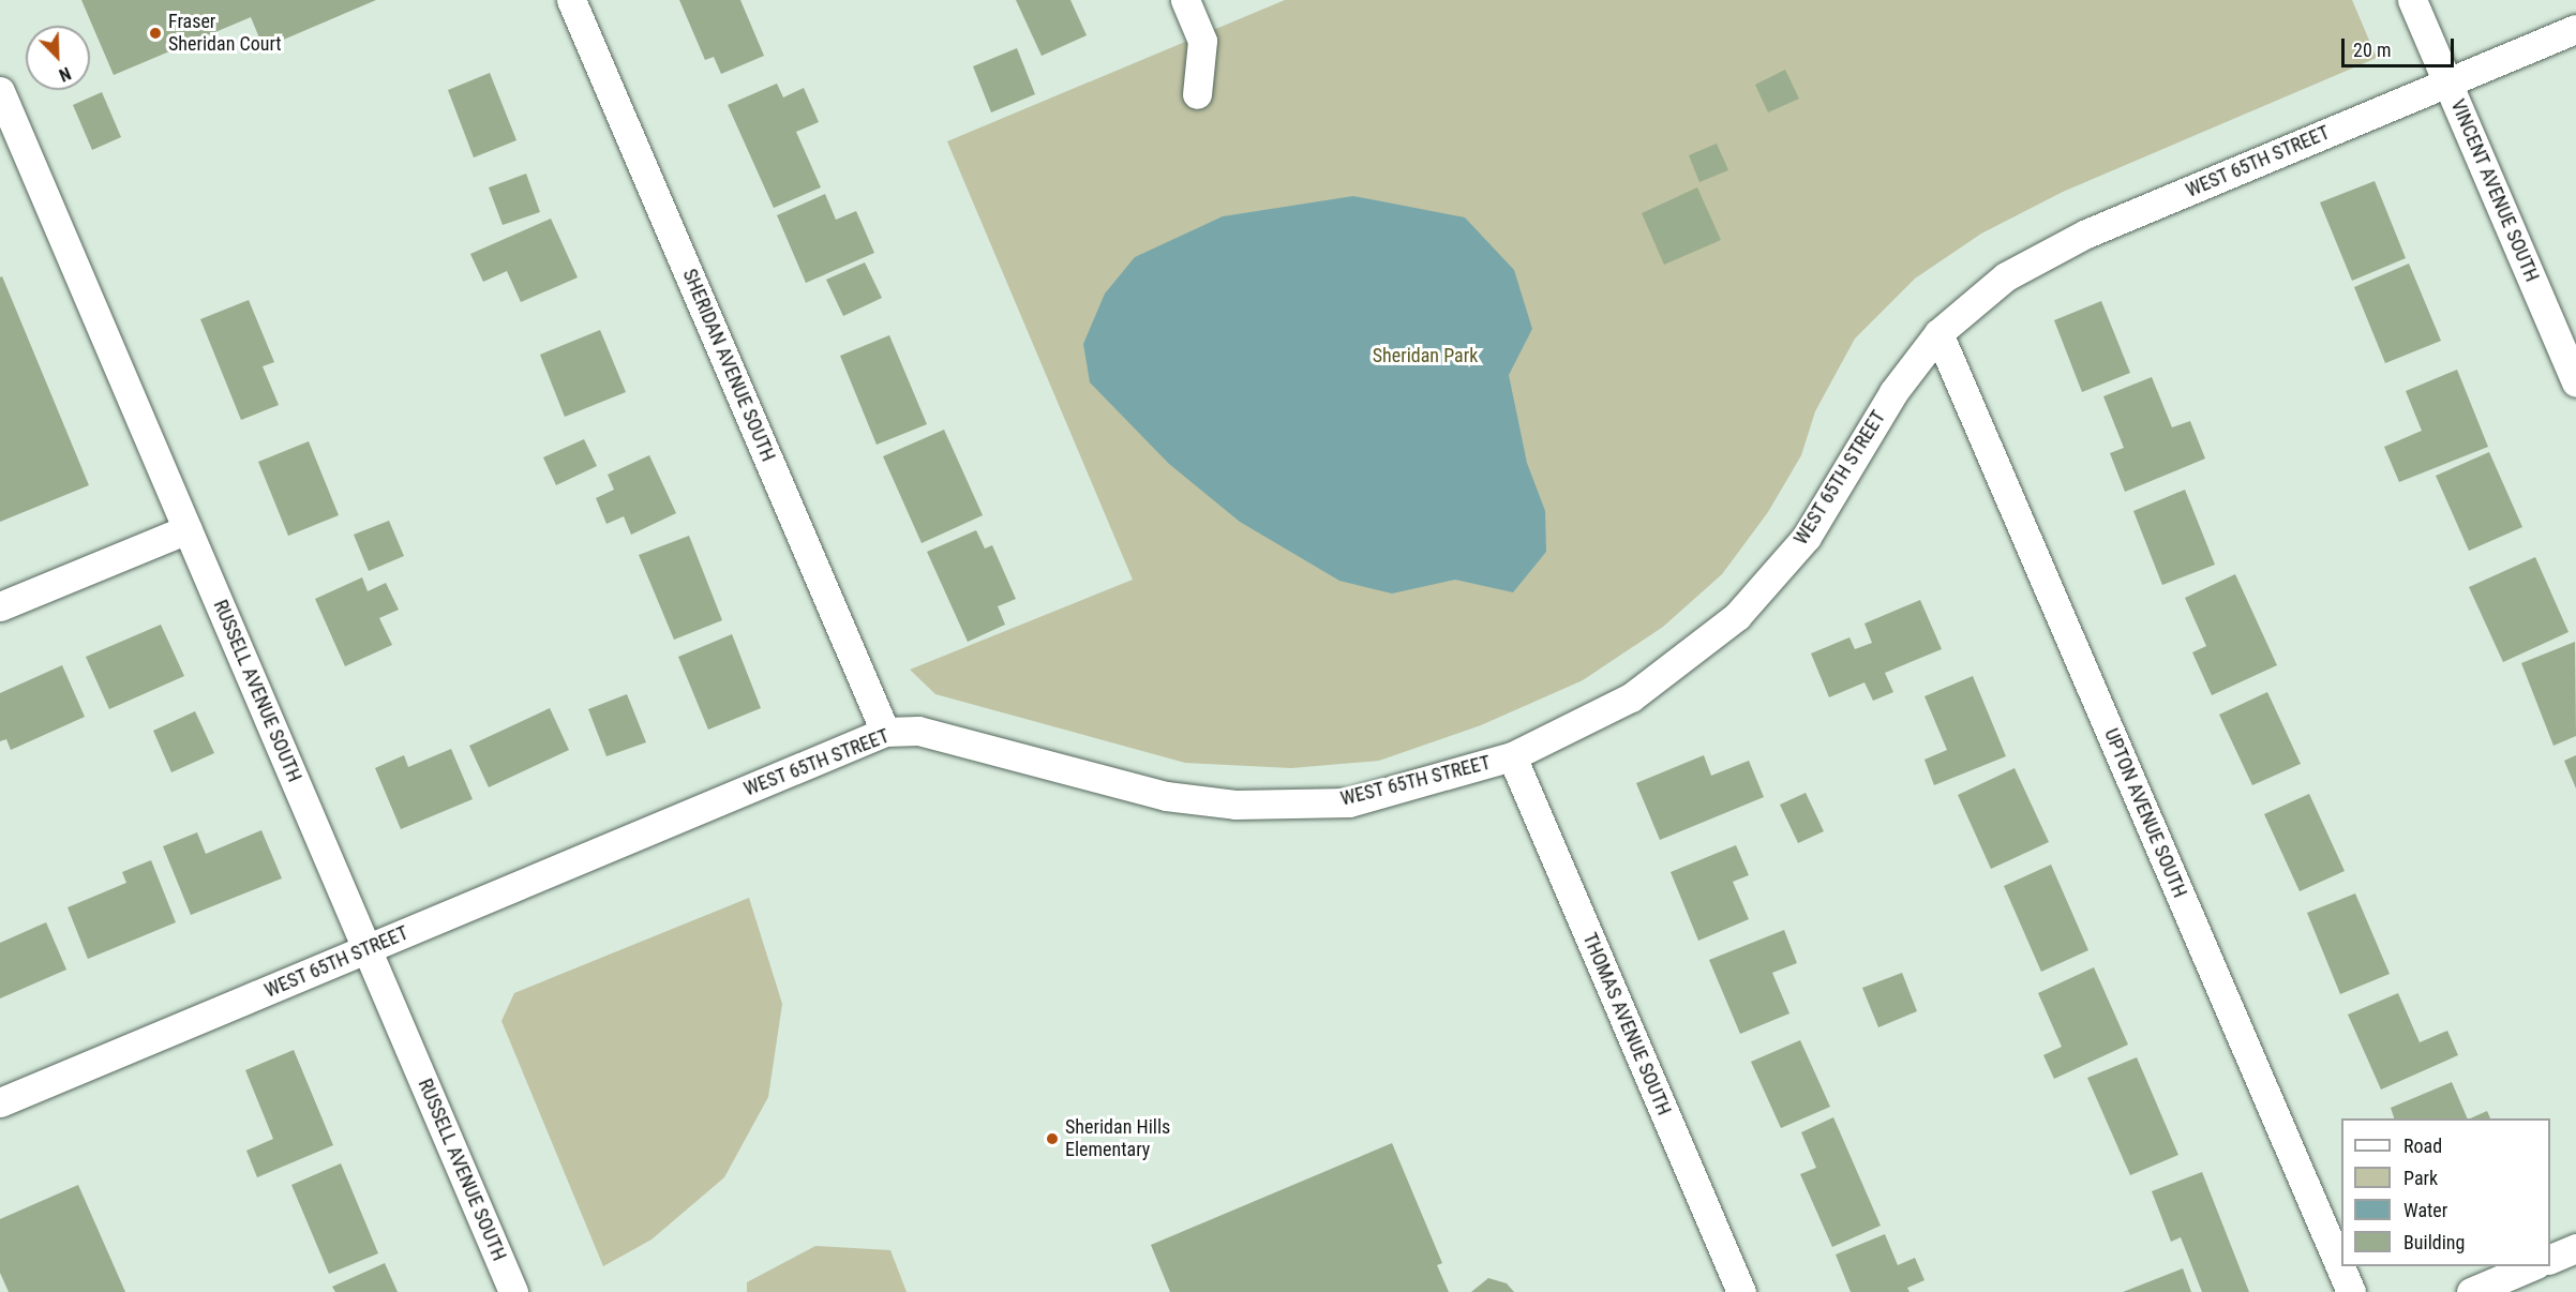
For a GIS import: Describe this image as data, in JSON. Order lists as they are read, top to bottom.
{
  "streets": {
    "street": [
      "WEST 65TH STREET",
      "VINCENT AVENUE SOUTH",
      "SHERIDAN AVENUE SOUTH",
      "RUSSELL AVENUE SOUTH",
      "UPTON AVENUE SOUTH",
      "THOMAS AVENUE SOUTH"
    ]
  },
  "crossings": [
    ["WEST 65TH STREET", "VINCENT AVENUE SOUTH"],
    ["WEST 65TH STREET", "SHERIDAN AVENUE SOUTH"],
    ["WEST 65TH STREET", "RUSSELL AVENUE SOUTH"],
    ["WEST 65TH STREET", "UPTON AVENUE SOUTH"],
    ["WEST 65TH STREET", "THOMAS AVENUE SOUTH"]
  ],
  "parks": ["Sheridan Park"],
  "places": ["Fraser Sheridan Court", "Sheridan Hills Elementary"],
  "legend": [
    "Road",
    "Park",
    "Water",
    "Building"
  ],
  "scale_bar": "20 m",
  "north": "bottom right"
}
